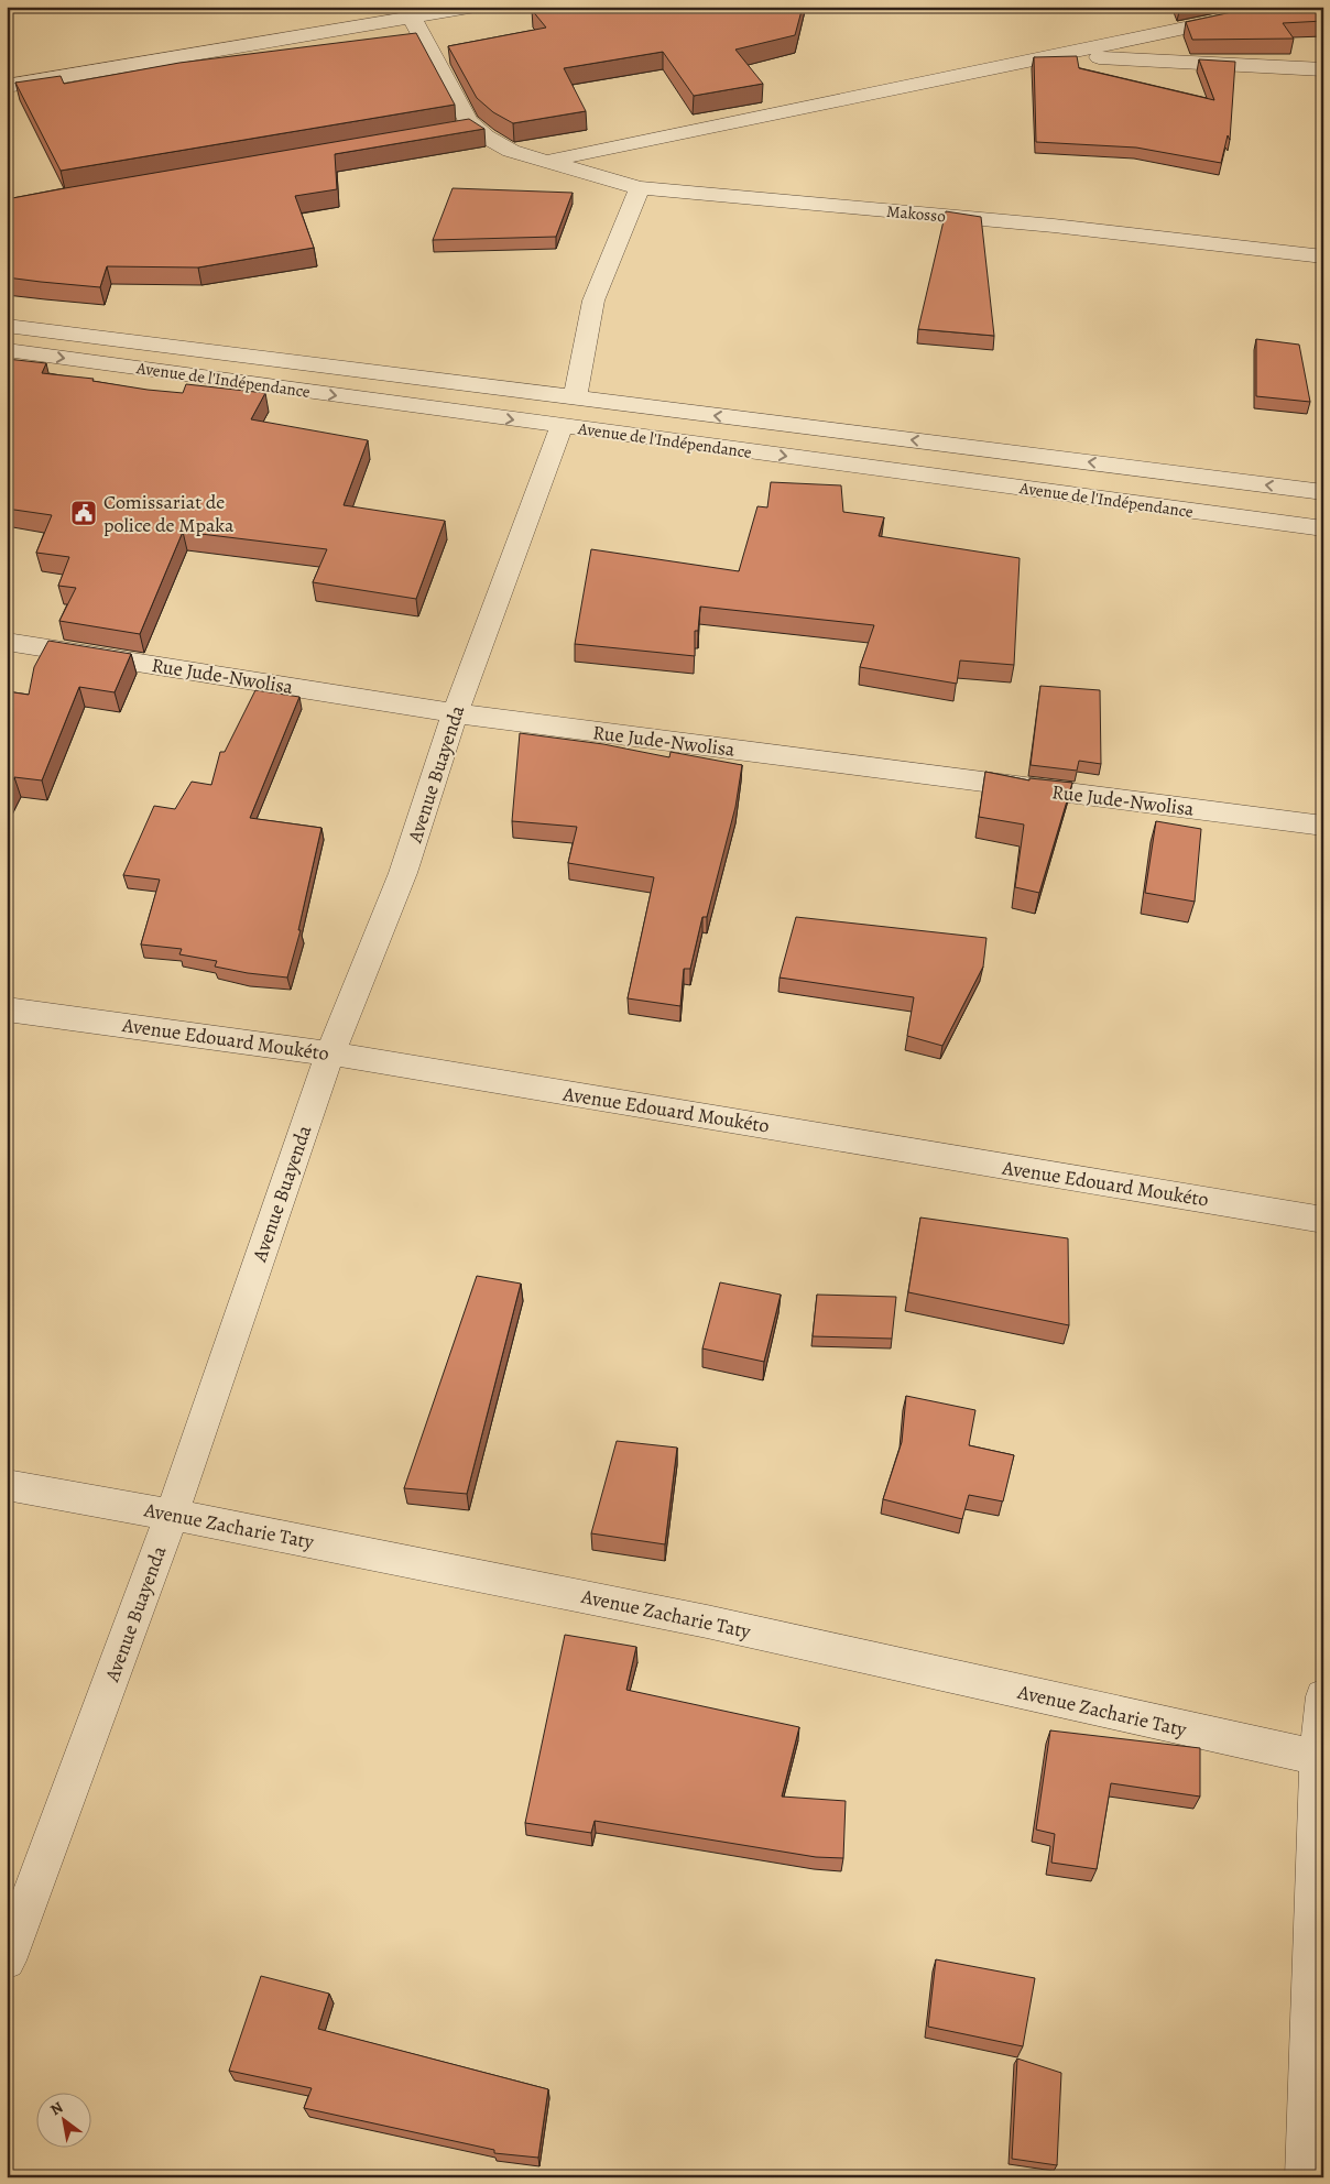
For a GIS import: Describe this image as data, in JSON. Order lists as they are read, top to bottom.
{
  "streets": {
    "street": [
      "Makosso",
      "Avenue de l'Indépendance",
      "Rue Jude-Nwolisa",
      "Avenue Buayenda",
      "Avenue Edouard Moukéto",
      "Avenue Zacharie Taty"
    ]
  },
  "crossings": [
    ["Avenue de l'Indépendance", "Avenue Buayenda"],
    ["Rue Jude-Nwolisa", "Avenue Buayenda"],
    ["Avenue Buayenda", "Avenue Edouard Moukéto"],
    ["Avenue Buayenda", "Avenue Zacharie Taty"]
  ],
  "places": {
    "public building": ["Comissariat de police de Mpaka"]
  },
  "north": "top left"
}
